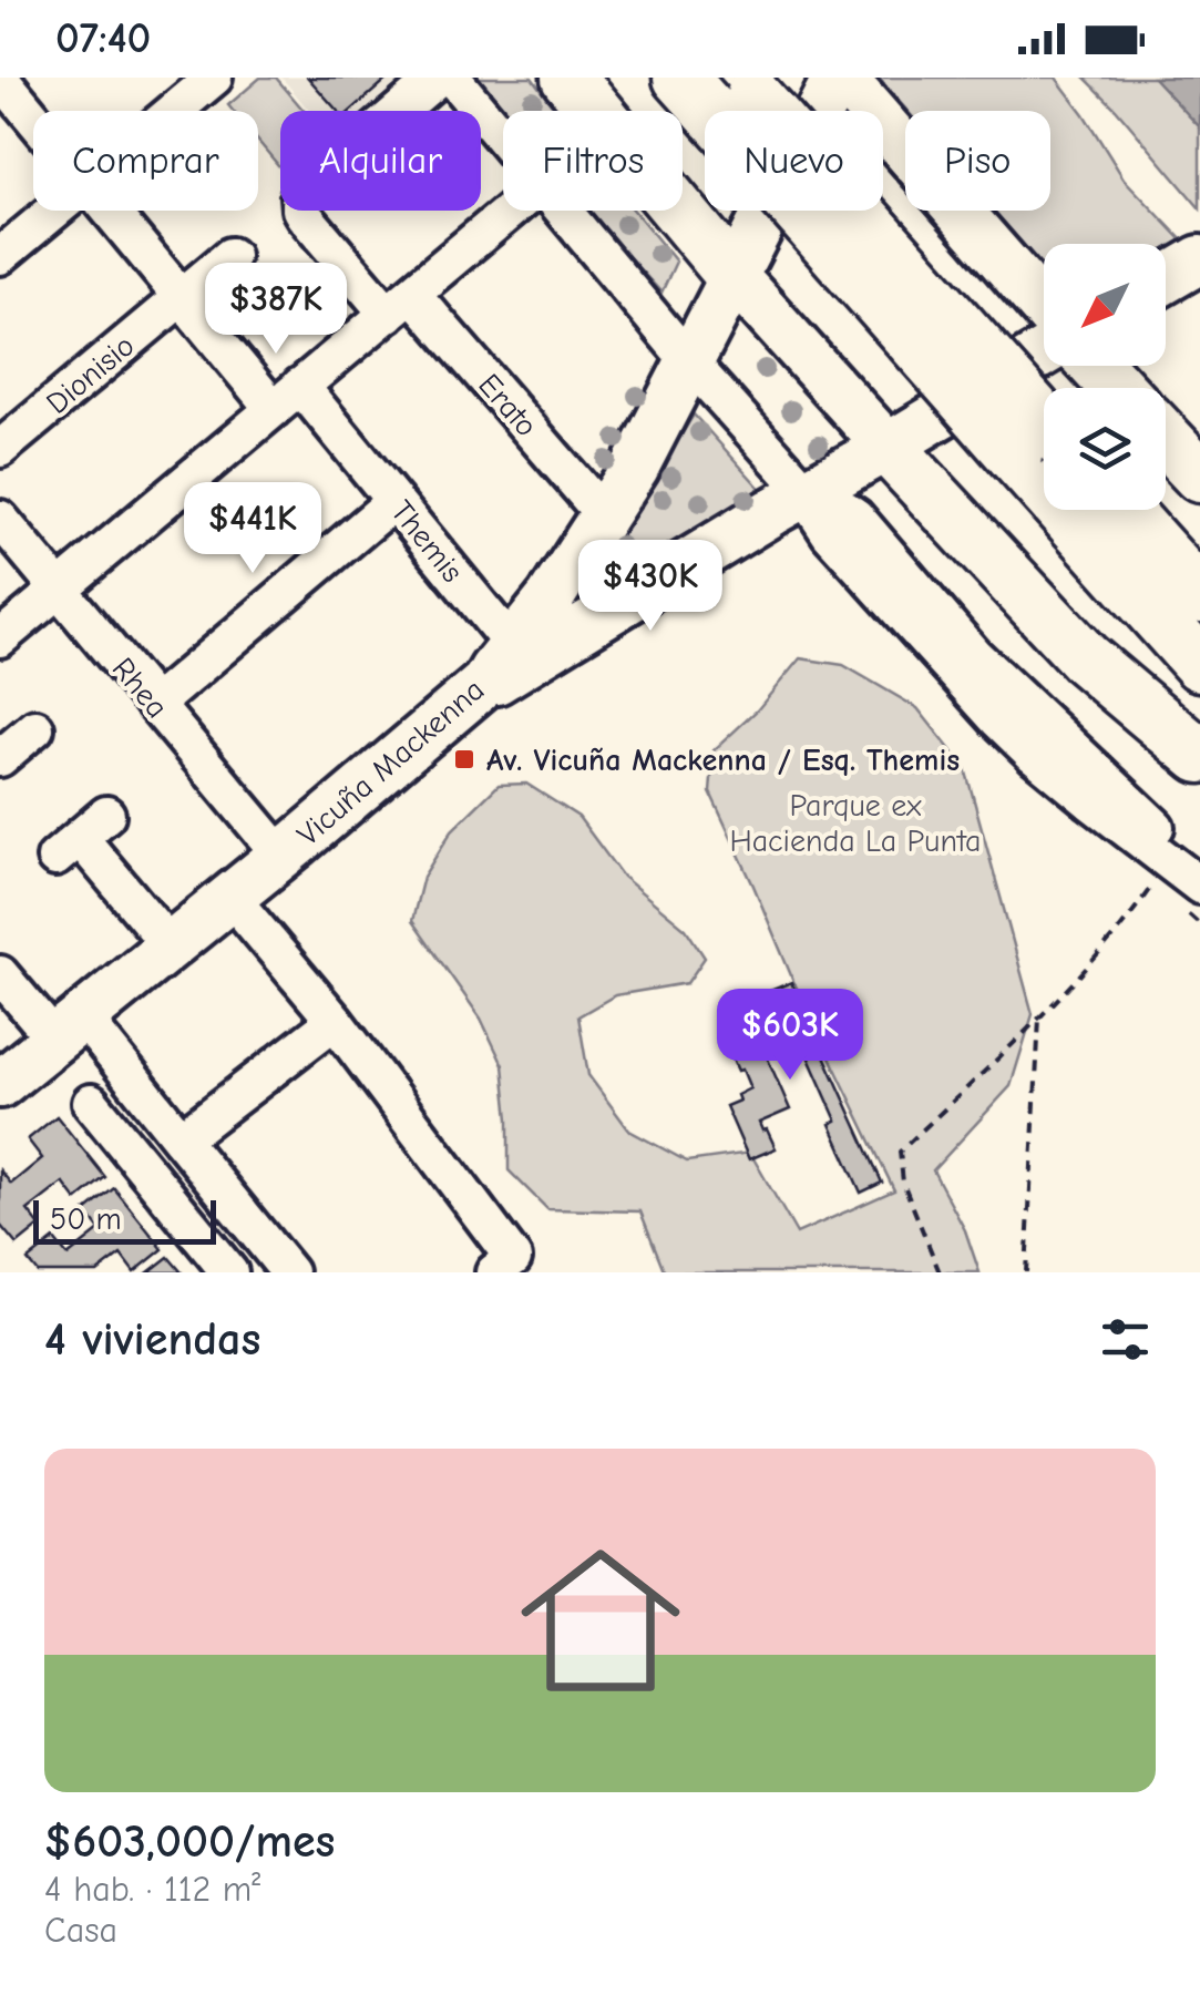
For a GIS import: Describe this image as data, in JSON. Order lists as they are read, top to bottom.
{
  "streets": {
    "main road": ["Vicuña Mackenna"],
    "street": [
      "Dionisio",
      "Erato",
      "Themis",
      "Rhea"
    ]
  },
  "crossings": [
    ["Dionisio", "Themis"],
    ["Erato", "Vicuña Mackenna"],
    ["Themis", "Vicuña Mackenna"],
    ["Rhea", "Vicuña Mackenna"]
  ],
  "parks": ["Parque ex Hacienda La Punta"],
  "places": {
    "transit": ["Av. Vicuña Mackenna / Esq. Themis"]
  },
  "scale_bar": "50 m",
  "north": "bottom left",
  "page": {
    "status": "07:40",
    "chip": [
      "Comprar",
      "Alquilar",
      "Filtros",
      "Nuevo",
      "Piso"
    ],
    "price": [
      "$387K",
      "$441K",
      "$430K",
      "$603K"
    ],
    "scale": "50 m",
    "heading": "4 viviendas",
    "list": [
      {
        "name": "$603,000/mes",
        "note": "4 hab. · 112 m² · Casa"
      }
    ]
  }
}
